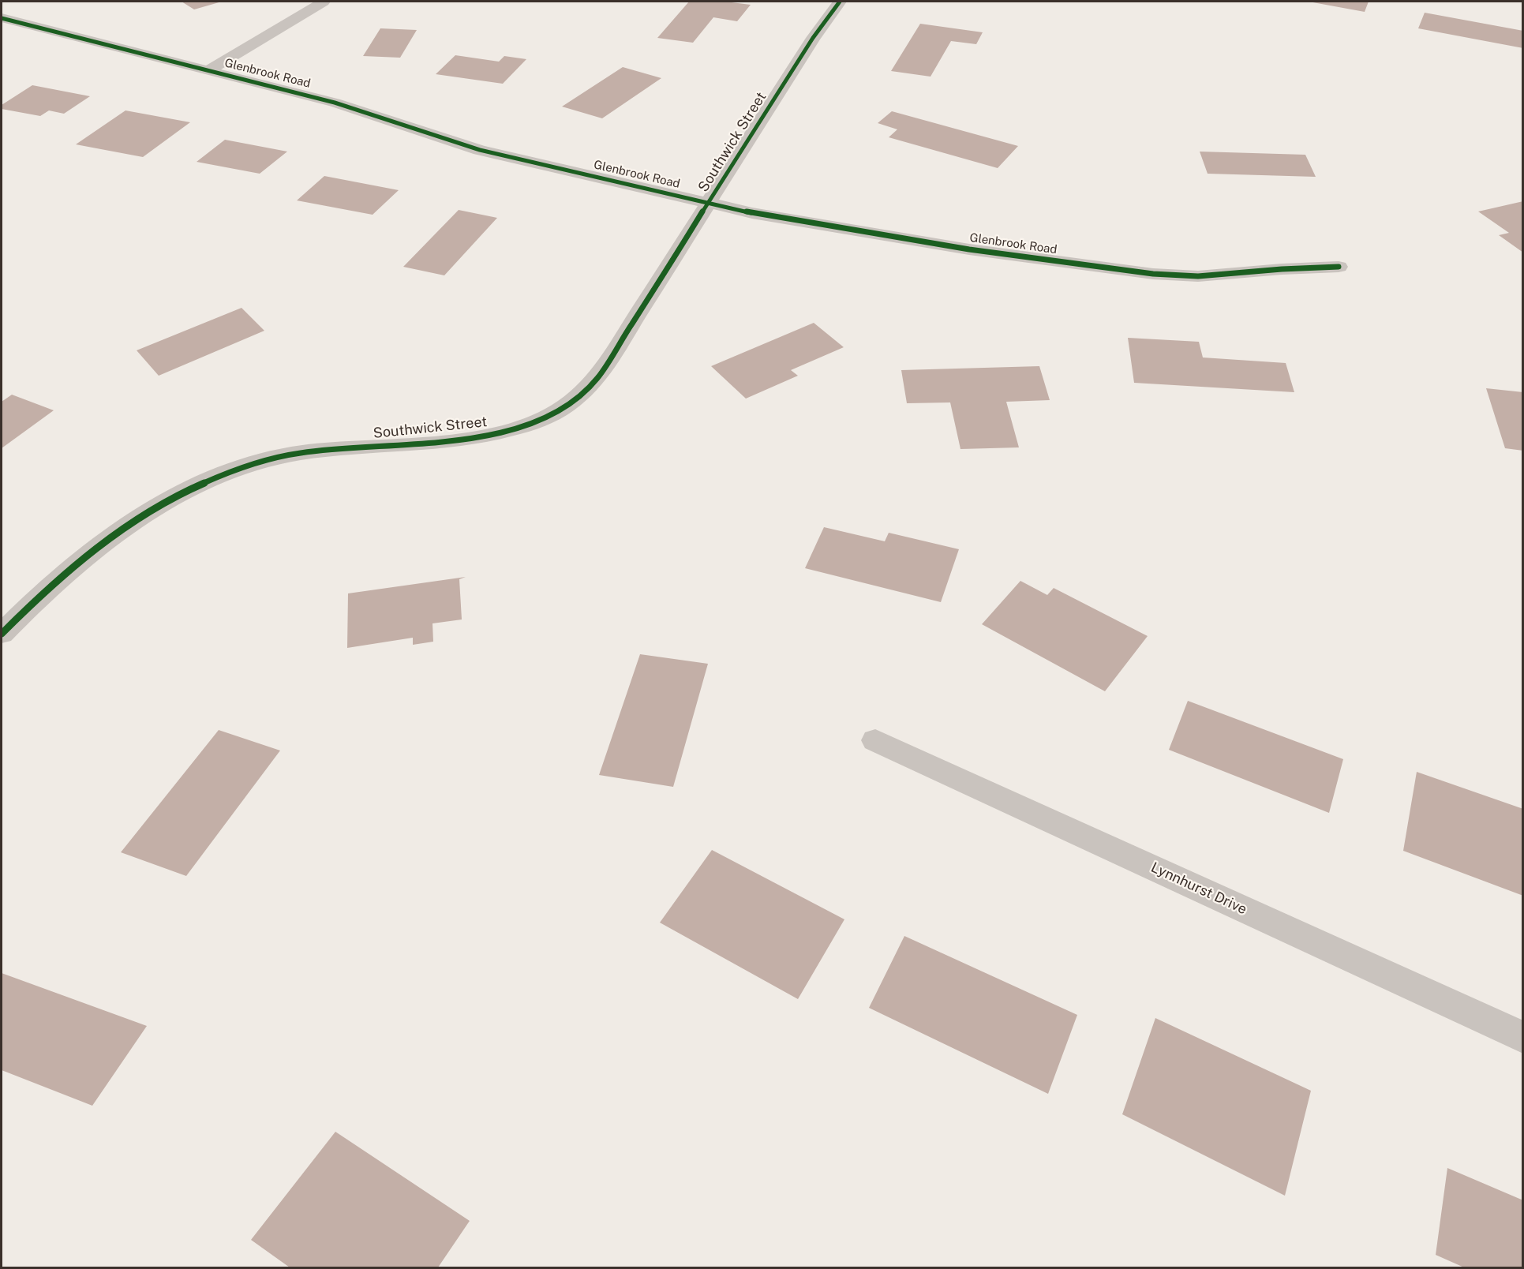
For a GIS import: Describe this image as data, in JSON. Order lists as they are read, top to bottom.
{
  "streets": {
    "street": ["Glenbrook Road", "Southwick Street", "Lynnhurst Drive"]
  },
  "crossings": [
    ["Glenbrook Road", "Southwick Street"]
  ]
}
